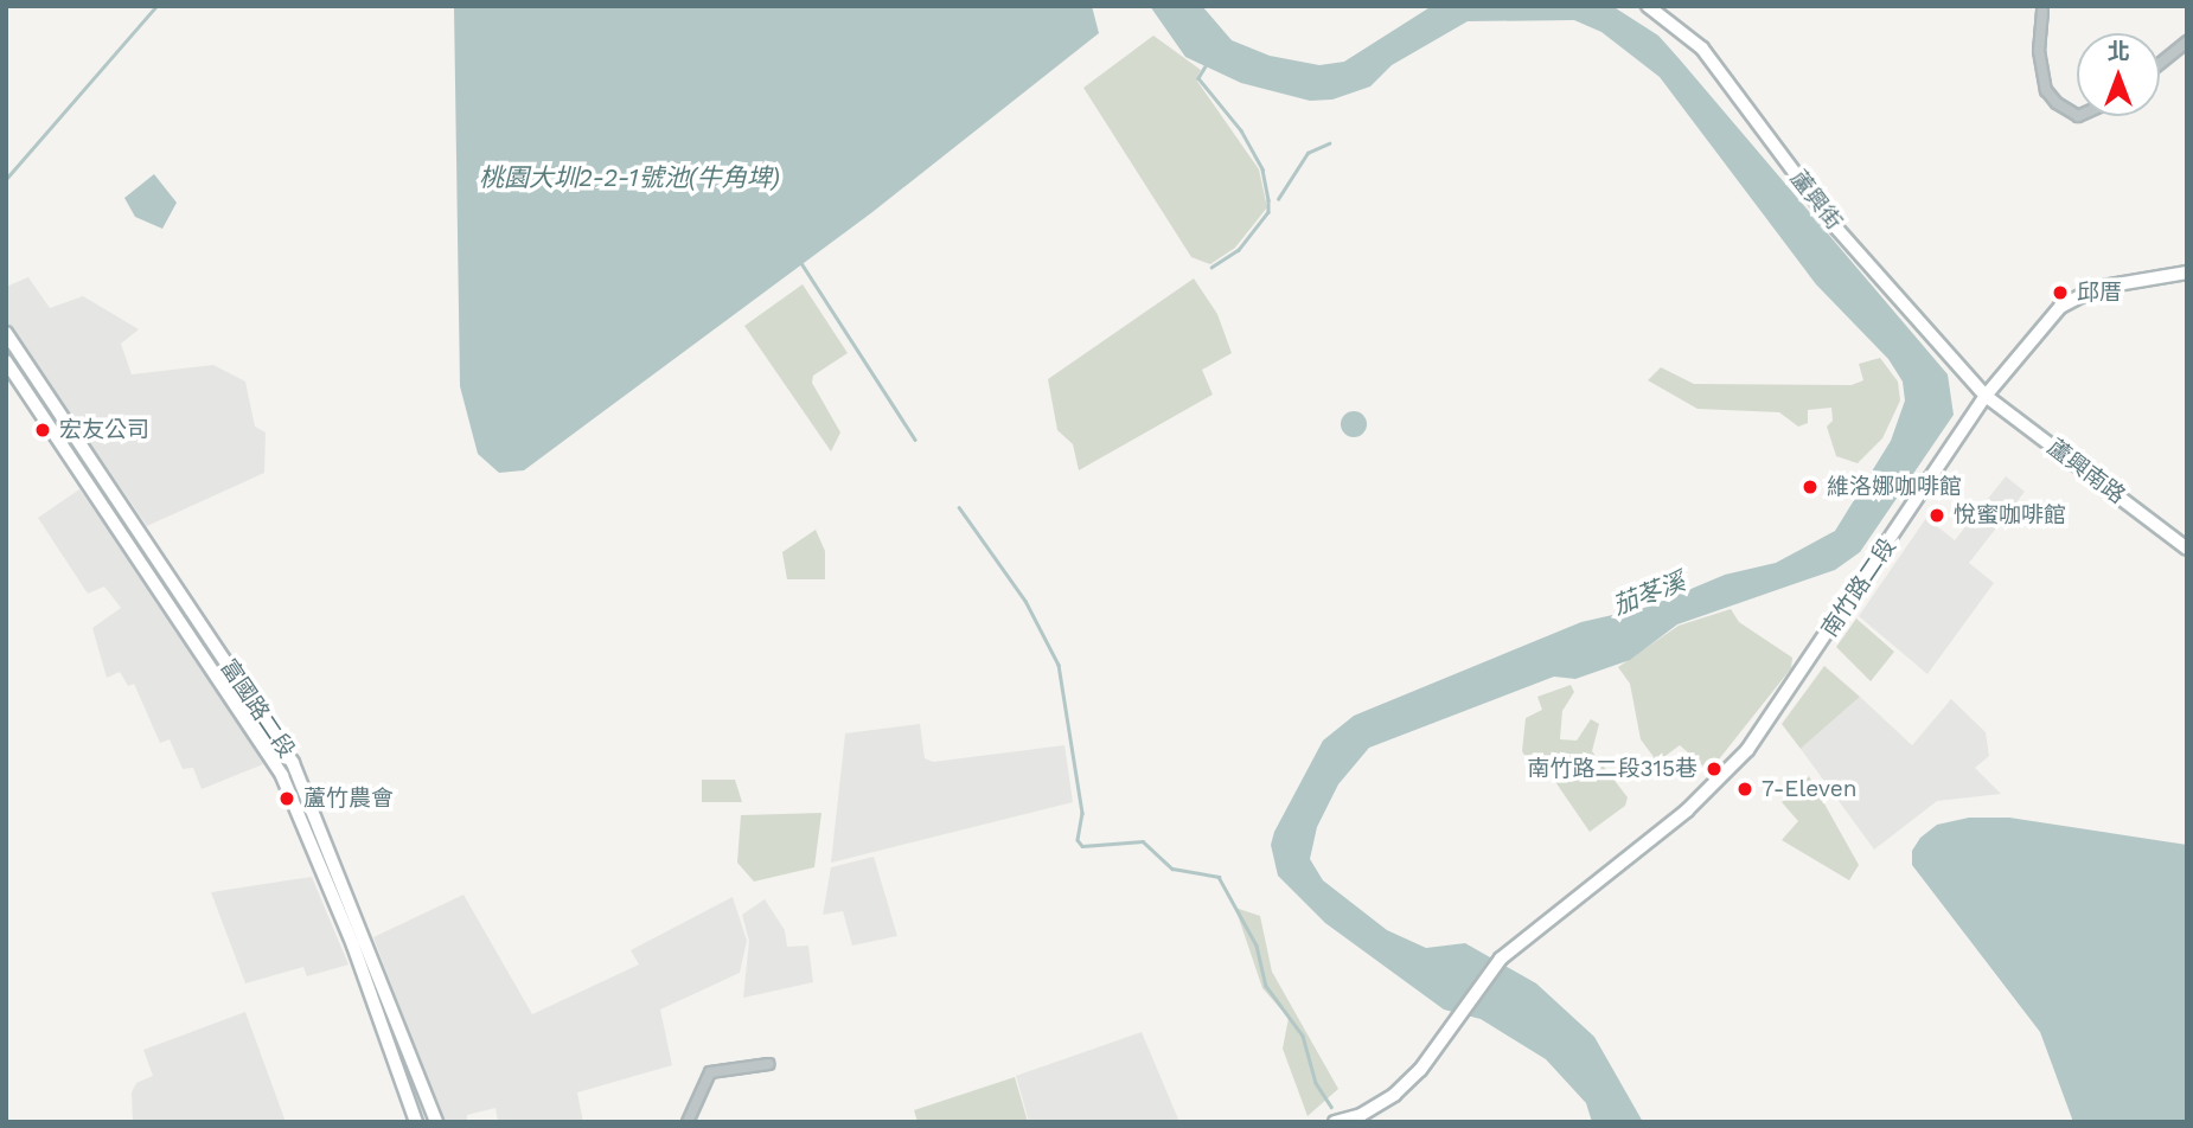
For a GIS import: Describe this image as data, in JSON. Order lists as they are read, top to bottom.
{
  "streets": {
    "street": [
      "蘆興街",
      "蘆興南路",
      "南竹路二段",
      "富國路二段"
    ]
  },
  "crossings": [
    ["蘆興街", "蘆興南路"],
    ["蘆興街", "南竹路二段"],
    ["蘆興南路", "南竹路二段"]
  ],
  "water": ["桃園大圳2-2-1號池(牛角埤)", "茄苳溪"],
  "places": [
    "邱厝",
    "宏友公司",
    "維洛娜咖啡館",
    "悅蜜咖啡館",
    "南竹路二段315巷",
    "7-Eleven",
    "蘆竹農會"
  ],
  "north": "top"
}
